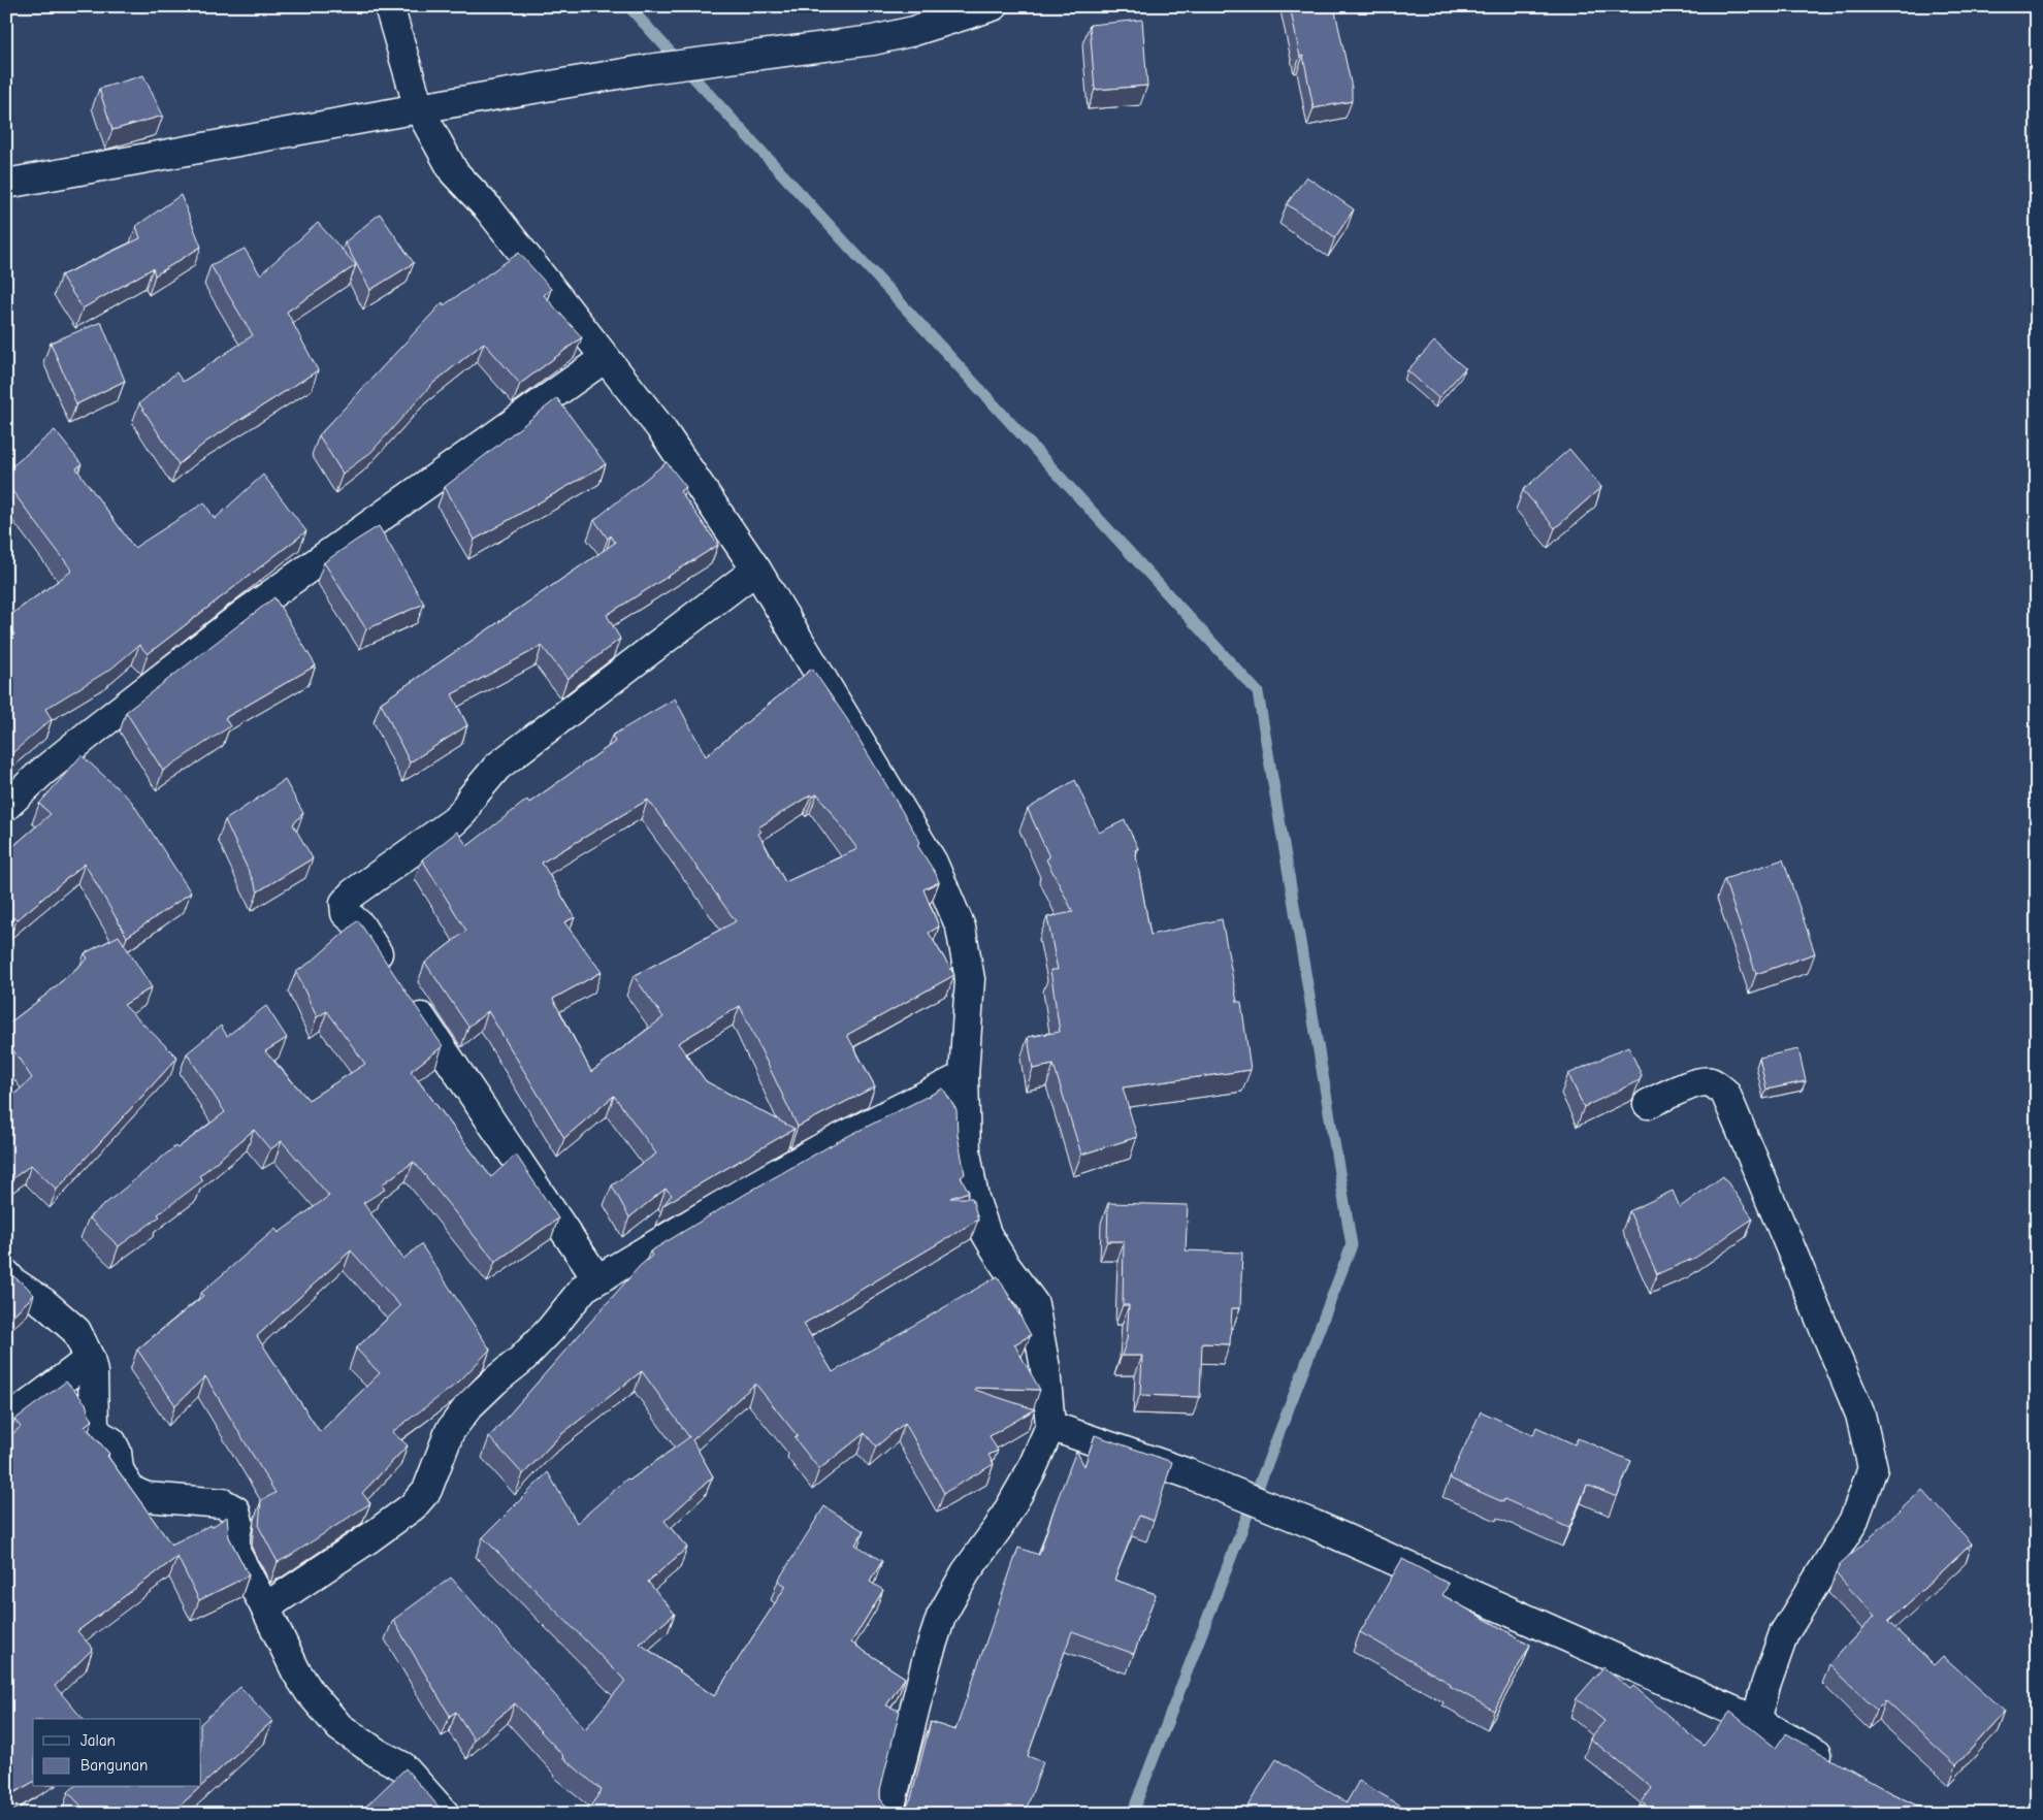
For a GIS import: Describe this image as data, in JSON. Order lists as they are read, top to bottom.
{
  "legend": ["Jalan", "Bangunan"]
}
